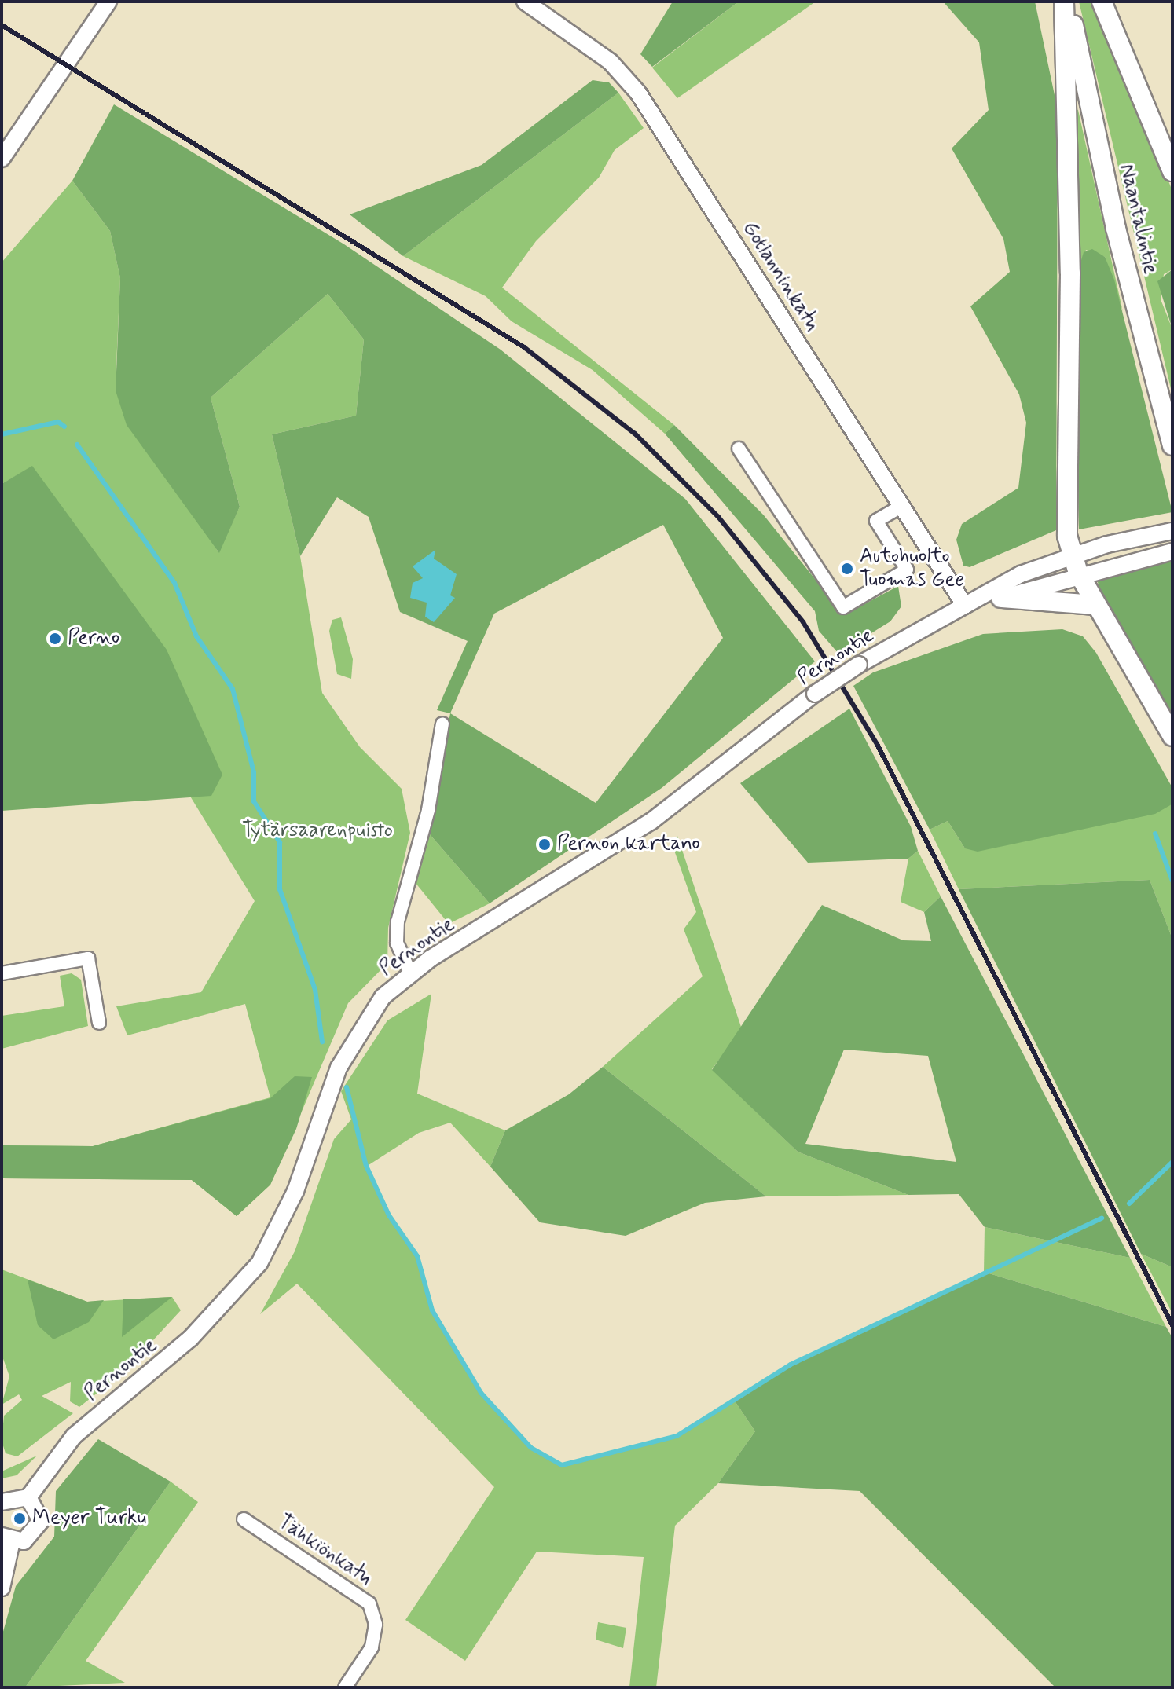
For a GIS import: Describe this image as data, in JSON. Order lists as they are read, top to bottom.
{
  "streets": {
    "main road": ["Naantalintie"],
    "street": ["Gotlanninkatu", "Pernontie", "Tähkiönkatu"]
  },
  "crossings": [
    ["Gotlanninkatu", "Pernontie"]
  ],
  "parks": ["Tytärsaarenpuisto"],
  "places": [
    "Autohuolto Tuomas Gee",
    "Perno",
    "Pernon kartano",
    "Meyer Turku"
  ]
}
